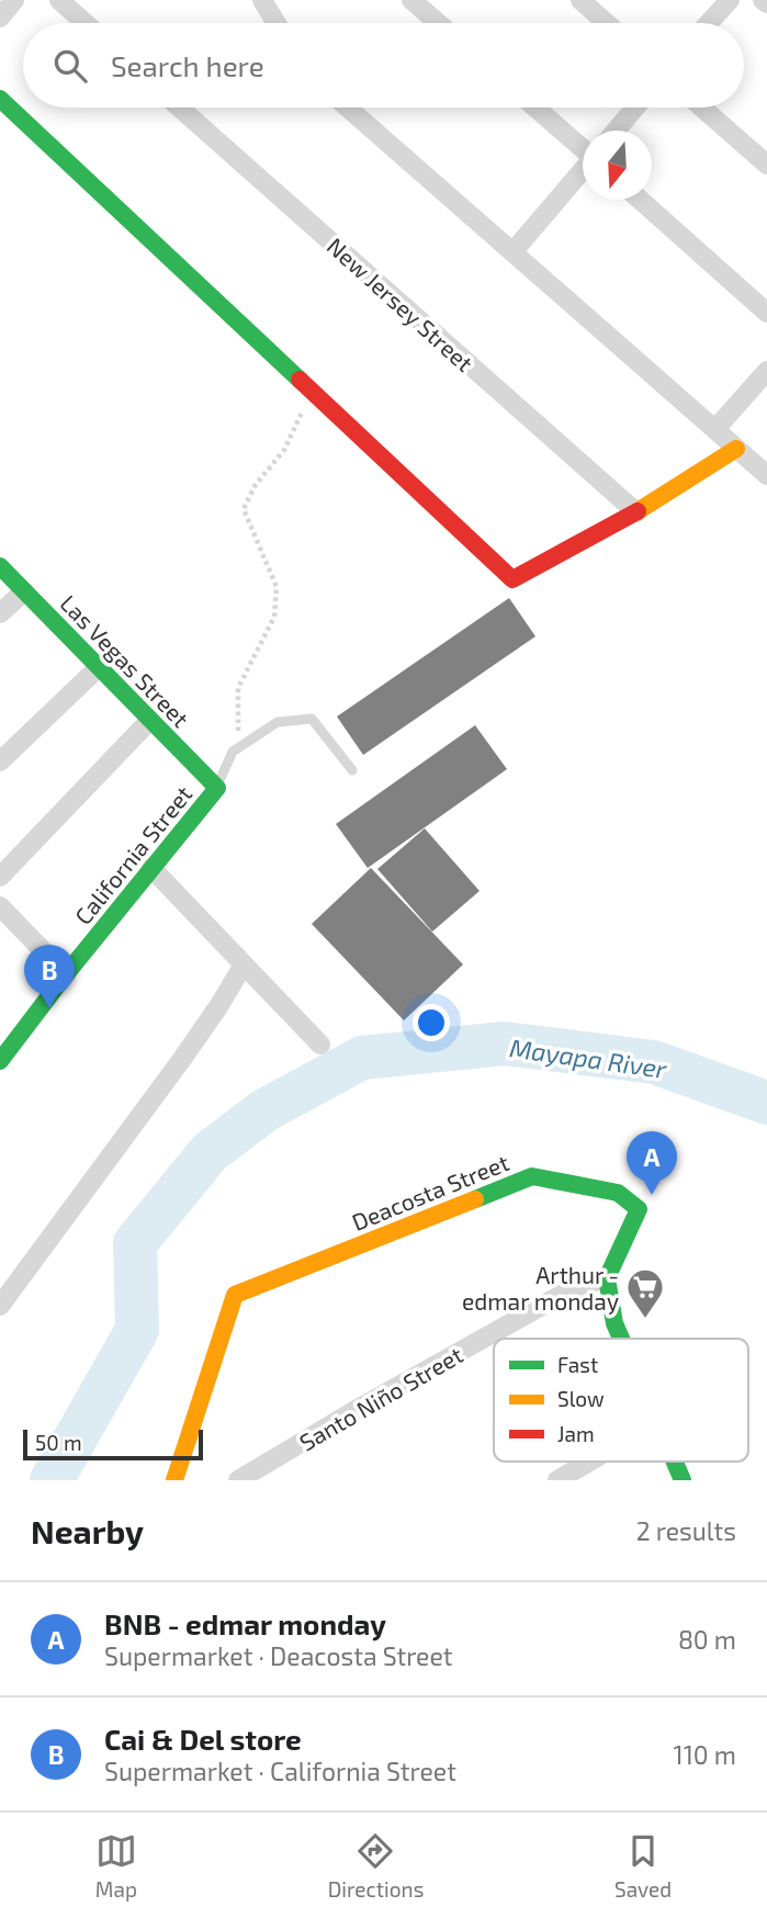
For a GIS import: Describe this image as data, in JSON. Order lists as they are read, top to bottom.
{
  "streets": {
    "street": [
      "New Jersey Street",
      "Las Vegas Street",
      "California Street",
      "Deacosta Street",
      "Santo Niño Street"
    ]
  },
  "crossings": [
    ["Las Vegas Street", "California Street"],
    ["Deacosta Street", "Santo Niño Street"]
  ],
  "water": ["Mayapa River"],
  "places": {
    "supermarket": ["Arthur - edmar monday"]
  },
  "legend": ["Fast", "Slow", "Jam"],
  "scale_bar": "50 m",
  "north": "bottom",
  "page": {
    "search": "Search here",
    "pins": ["B", "A"],
    "scale": "50 m",
    "heading": ["Nearby", "2 results"],
    "list": [
      {
        "mark": "A",
        "name": "BNB - edmar monday",
        "note": "Supermarket · Deacosta Street",
        "value": "80 m"
      },
      {
        "mark": "B",
        "name": "Cai & Del store",
        "note": "Supermarket · California Street",
        "value": "110 m"
      }
    ],
    "nav": ["Map", "Directions", "Saved"]
  }
}
